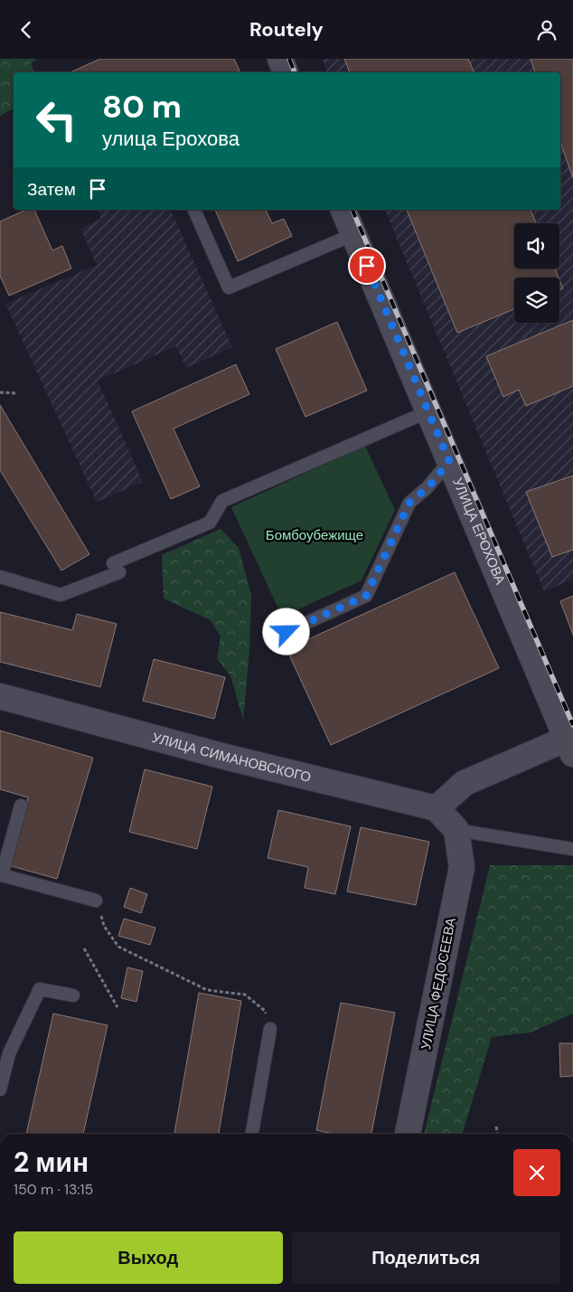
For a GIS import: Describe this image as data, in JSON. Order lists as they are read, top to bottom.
{
  "streets": {
    "street": ["УЛИЦА ЕРОХОВА", "УЛИЦА СИМАНОВСКОГО", "УЛИЦА ФЕДОСЕЕВА"]
  },
  "parks": ["Бомбоубежище"],
  "page": {
    "header": "Routely",
    "turn": ["80 m", "улица Ерохова"],
    "then": "Затем",
    "heading": ["2 мин", "150 m · 13:15"],
    "buttons": ["Выход", "Поделиться"]
  }
}
